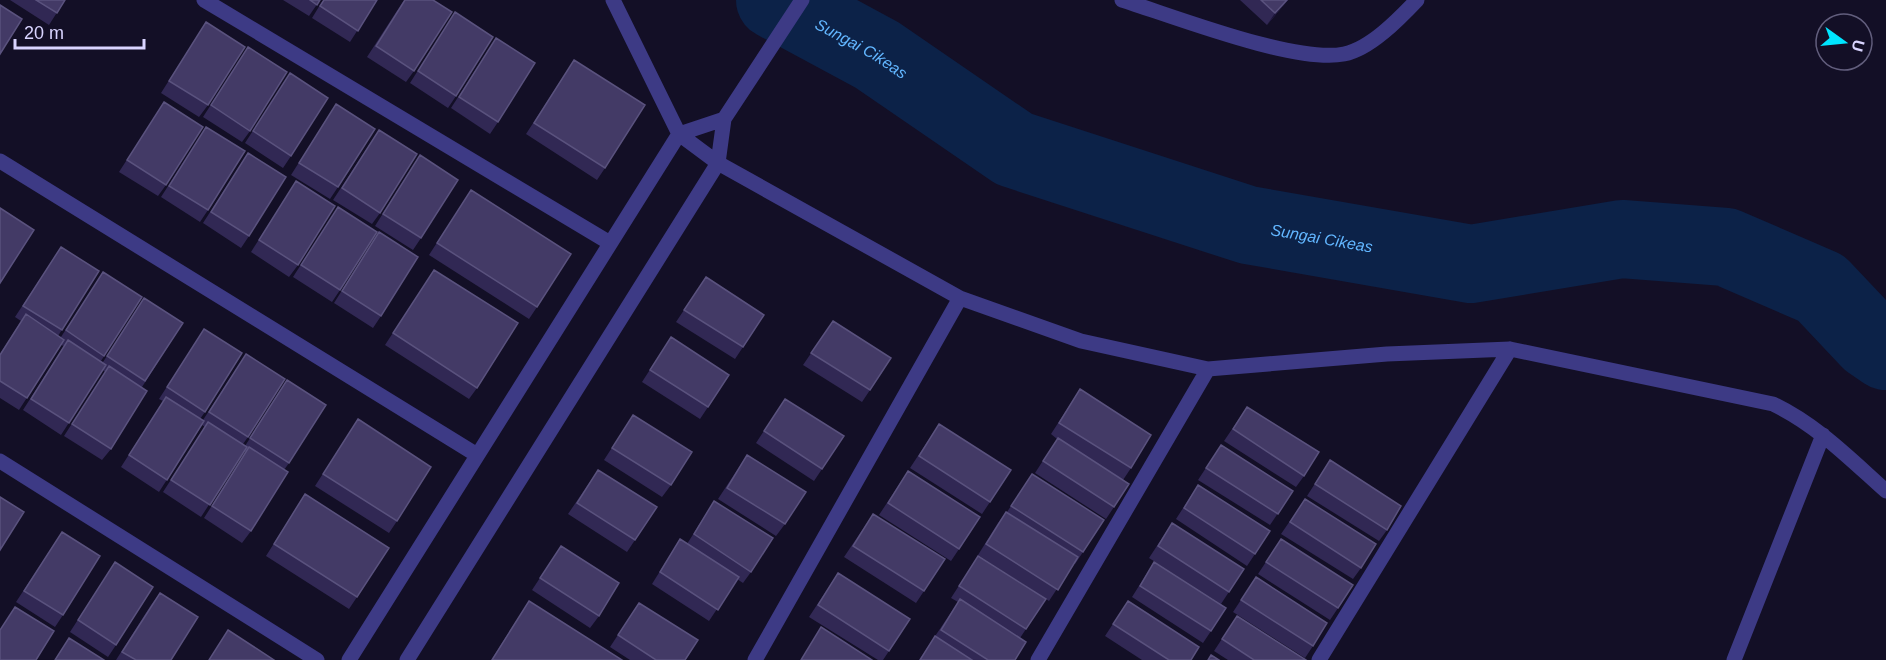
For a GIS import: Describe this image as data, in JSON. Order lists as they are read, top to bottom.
{
  "water": ["Sungai Cikeas"],
  "scale_bar": "20 m",
  "north": "right"
}
